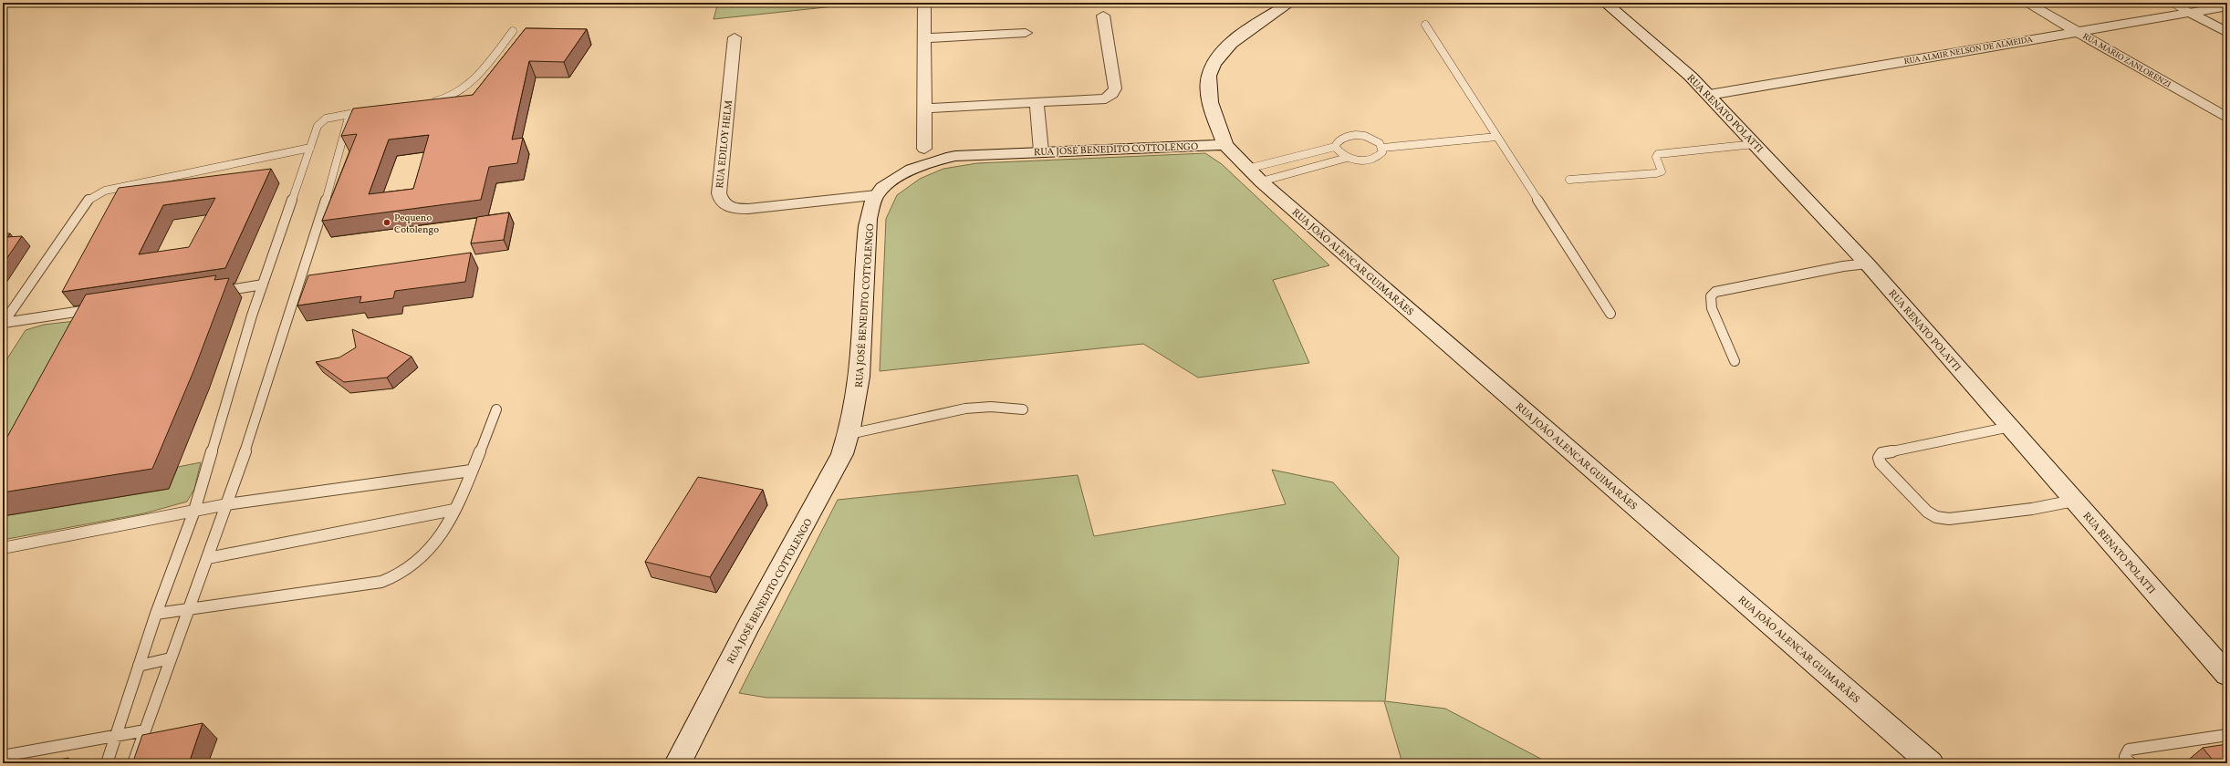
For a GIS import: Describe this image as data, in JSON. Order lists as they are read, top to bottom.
{
  "streets": {
    "main road": ["RUA RENATO POLATTI", "RUA JOSÉ BENEDITO COTTOLENGO", "RUA JOÃO ALENCAR GUIMARÃES"],
    "street": ["RUA ALMIR NELSON DE ALMEIDA", "RUA MÁRIO ZANLORENZI", "RUA EDILOY HELM"]
  },
  "crossings": [
    ["RUA ALMIR NELSON DE ALMEIDA", "RUA MÁRIO ZANLORENZI"],
    ["RUA ALMIR NELSON DE ALMEIDA", "RUA RENATO POLATTI"],
    ["RUA EDILOY HELM", "RUA JOSÉ BENEDITO COTTOLENGO"],
    ["RUA JOSÉ BENEDITO COTTOLENGO", "RUA JOÃO ALENCAR GUIMARÃES"]
  ],
  "places": ["Pequeno Cotolengo"]
}
